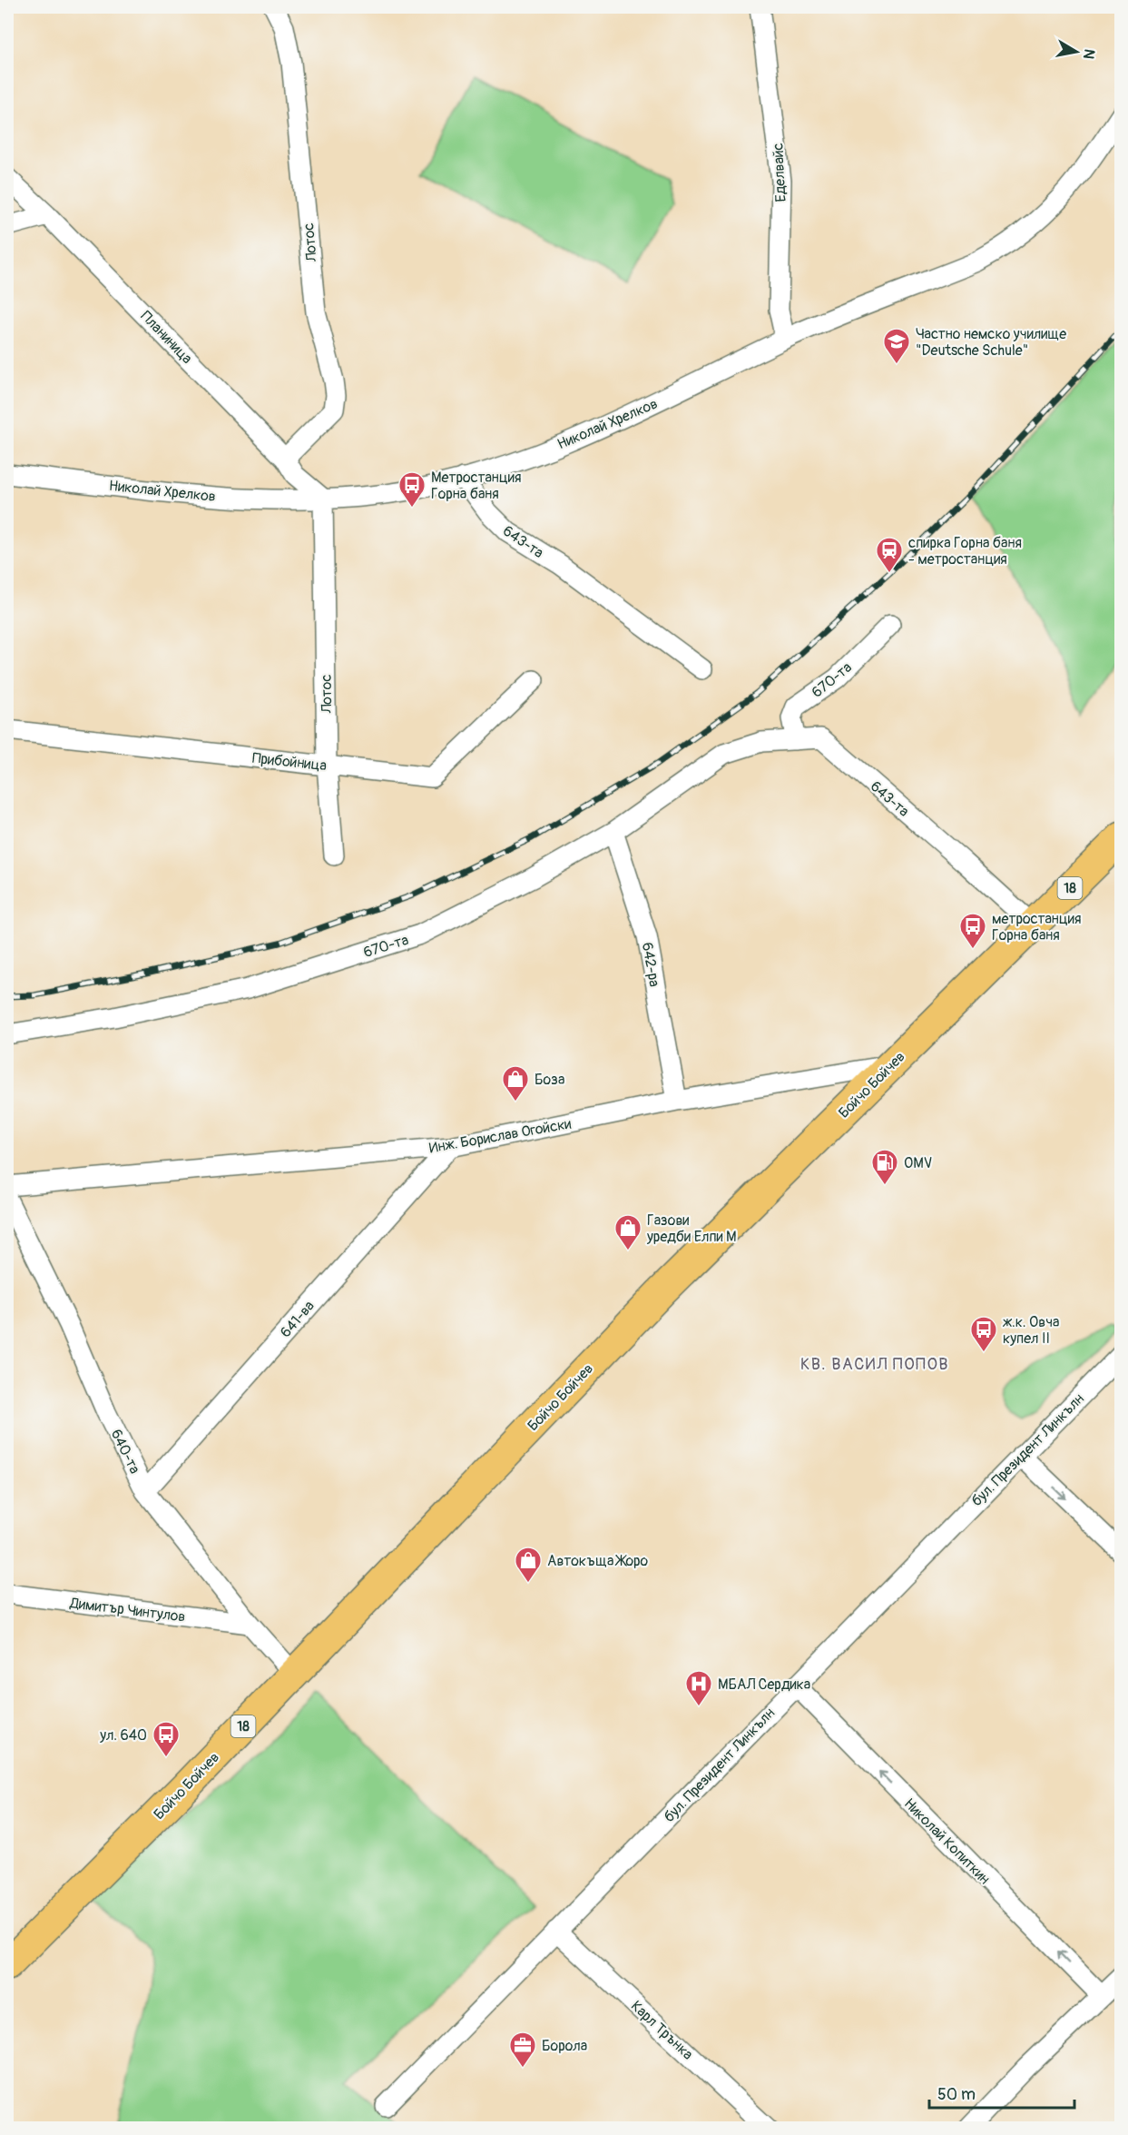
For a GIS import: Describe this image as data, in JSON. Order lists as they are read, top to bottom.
{
  "streets": {
    "highway": ["18", "Бойчо Бойчев"],
    "street": [
      "Еделвайс",
      "Лотос",
      "Планиница",
      "Николай Хрелков",
      "643-та",
      "670-та",
      "Прибойница",
      "642-ра",
      "Инж. Борислав Огойски",
      "641-ва",
      "бул. Президент Линкълн",
      "640-та",
      "Димитър Чинтулов",
      "Николай Копиткин",
      "Карл Трънка"
    ]
  },
  "crossings": [
    ["Еделвайс", "Николай Хрелков"],
    ["Лотос", "Планиница"],
    ["Лотос", "Николай Хрелков"],
    ["Лотос", "Прибойница"],
    ["Планиница", "Николай Хрелков"],
    ["Николай Хрелков", "643-та"],
    ["643-та", "670-та"],
    ["643-та", "Бойчо Бойчев"],
    ["670-та", "642-ра"],
    ["642-ра", "Инж. Борислав Огойски"],
    ["Бойчо Бойчев", "Инж. Борислав Огойски"],
    ["Бойчо Бойчев", "640-та"],
    ["Инж. Борислав Огойски", "641-ва"],
    ["641-ва", "640-та"],
    ["бул. Президент Линкълн", "Николай Копиткин"],
    ["бул. Президент Линкълн", "Карл Трънка"],
    ["640-та", "Димитър Чинтулов"]
  ],
  "one_way": ["Николай Копиткин"],
  "districts": ["КВ. ВАСИЛ ПОПОВ"],
  "places": {
    "school or university": ["Частно немско училище \"Deutsche Schule\""],
    "bus stop": [
      "Метростанция Горна баня",
      "метростанция Горна баня",
      "ж.к. Овча купел II",
      "ул. 640"
    ],
    "station": ["спирка Горна баня - метростанция"],
    "shop": ["Боза", "Газови уредби Елпи М", "Автокъща Жоро"],
    "fuel station": ["OMV"],
    "hospital": ["МБАЛ Сердика"],
    "office": ["Борола"]
  },
  "scale_bar": "50 m",
  "north": "right"
}
